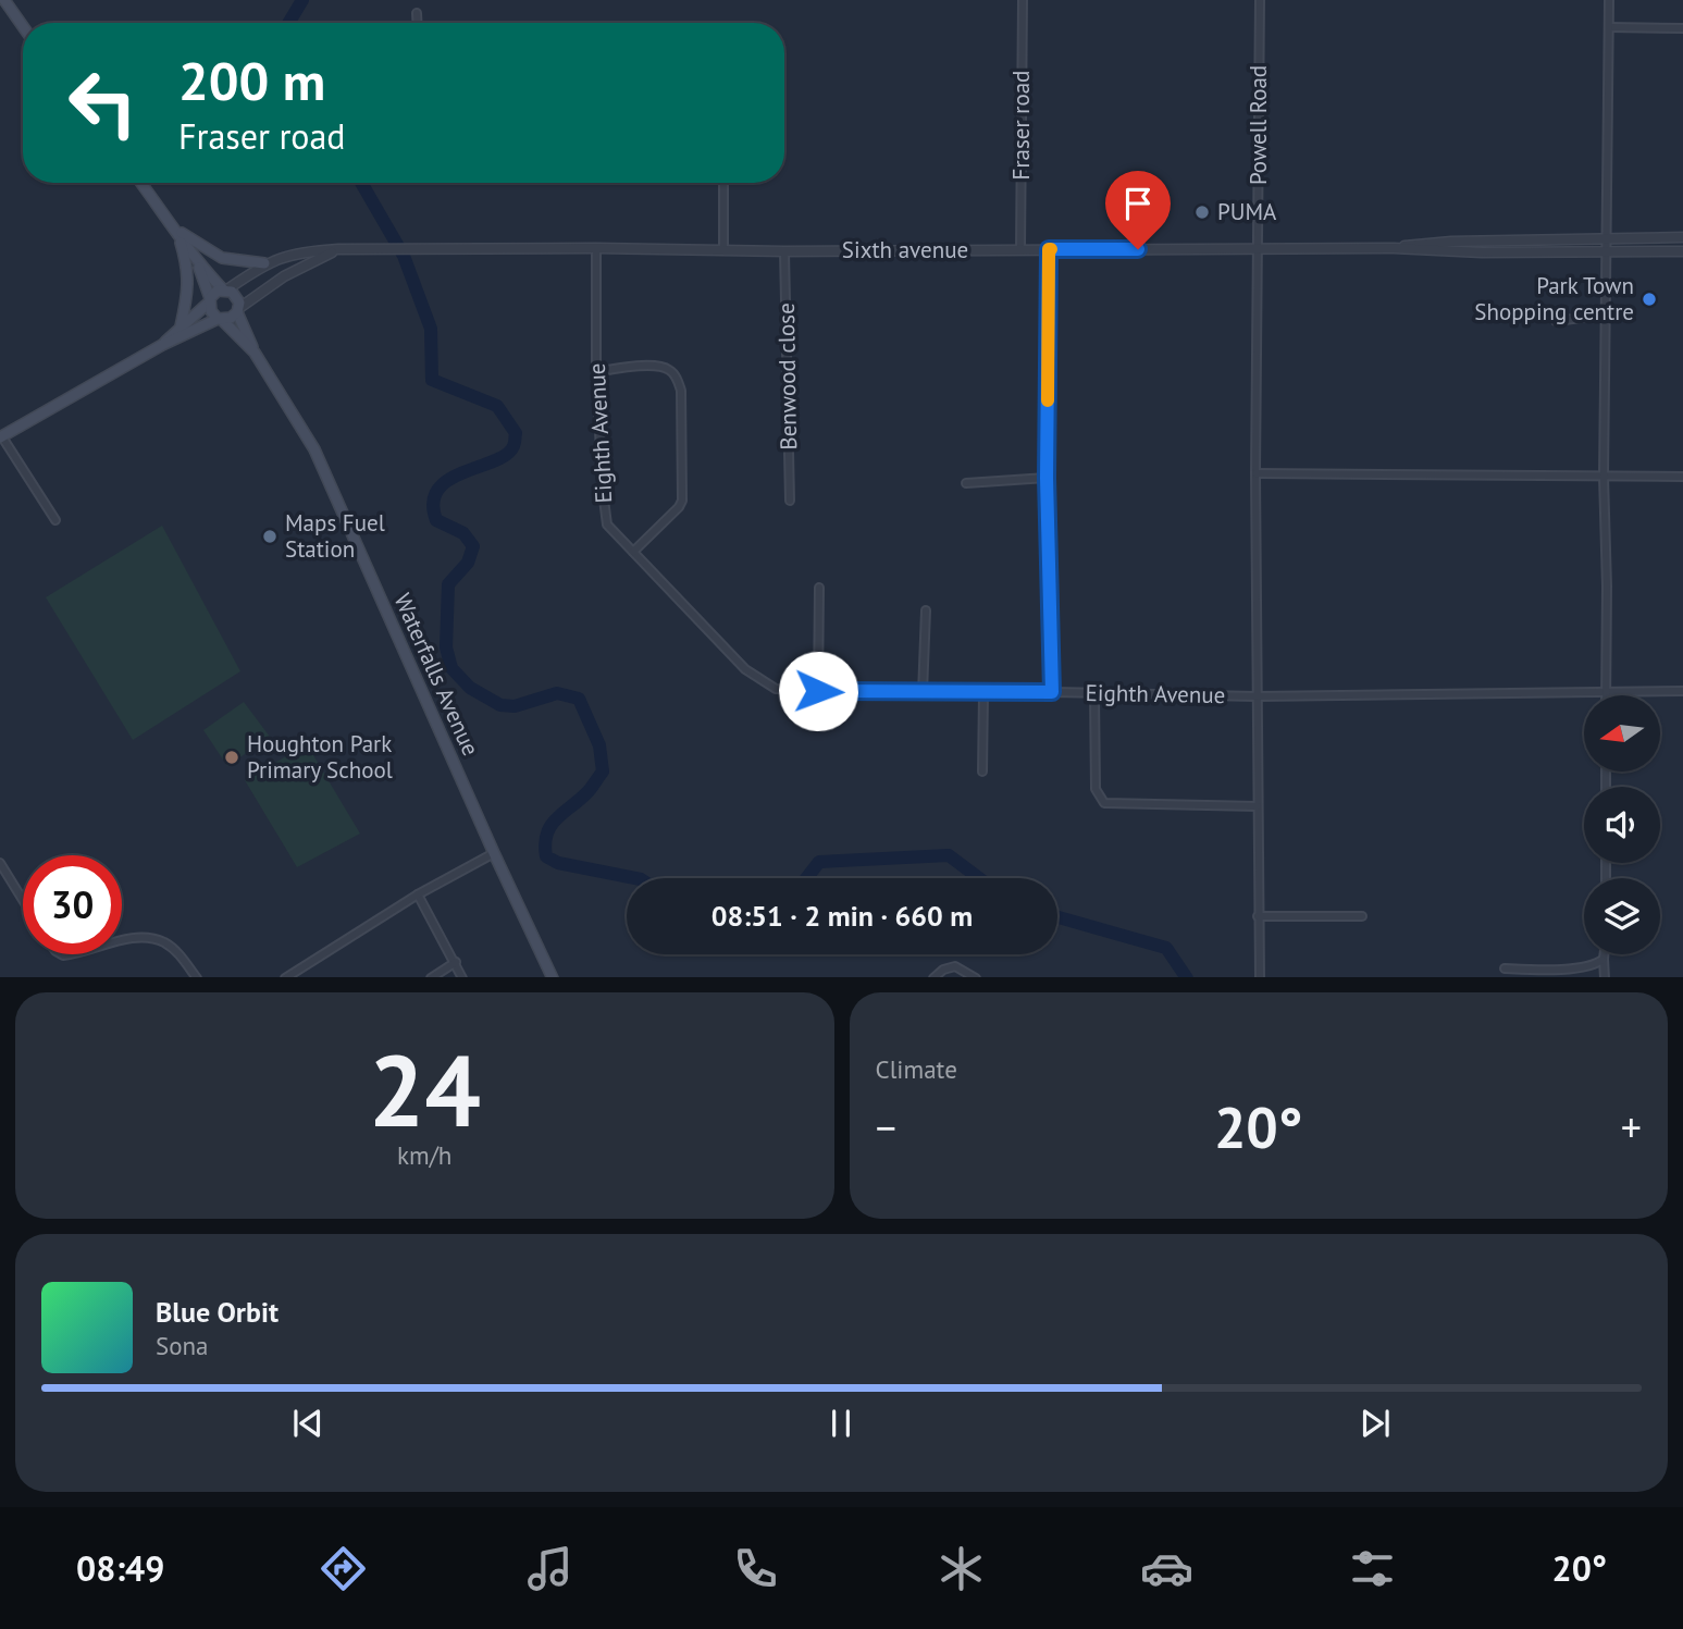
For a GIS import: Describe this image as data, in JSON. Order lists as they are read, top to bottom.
{
  "streets": {
    "main road": ["Waterfalls Avenue"],
    "street": [
      "Fraser road",
      "Powell Road",
      "Sixth avenue",
      "Benwood close",
      "Eighth Avenue"
    ]
  },
  "crossings": [
    ["Fraser road", "Sixth avenue"],
    ["Powell Road", "Sixth avenue"],
    ["Powell Road", "Eighth Avenue"],
    ["Sixth avenue", "Benwood close"],
    ["Sixth avenue", "Eighth Avenue"],
    ["Sixth avenue", "Waterfalls Avenue"]
  ],
  "places": [
    "PUMA",
    "Park Town Shopping centre",
    "Maps Fuel Station",
    "Houghton Park Primary School"
  ],
  "north": "left",
  "page": {
    "turn": ["200 m", "Fraser road"],
    "limit": "30",
    "trip": "08:51 · 2 min · 660 m",
    "tile": [
      ["24", "km/h"],
      "Climate"
    ],
    "heat": ["−", "20°", "+"],
    "song": ["Blue Orbit", "Sona"],
    "tabs": ["08:49", "20°"]
  }
}
